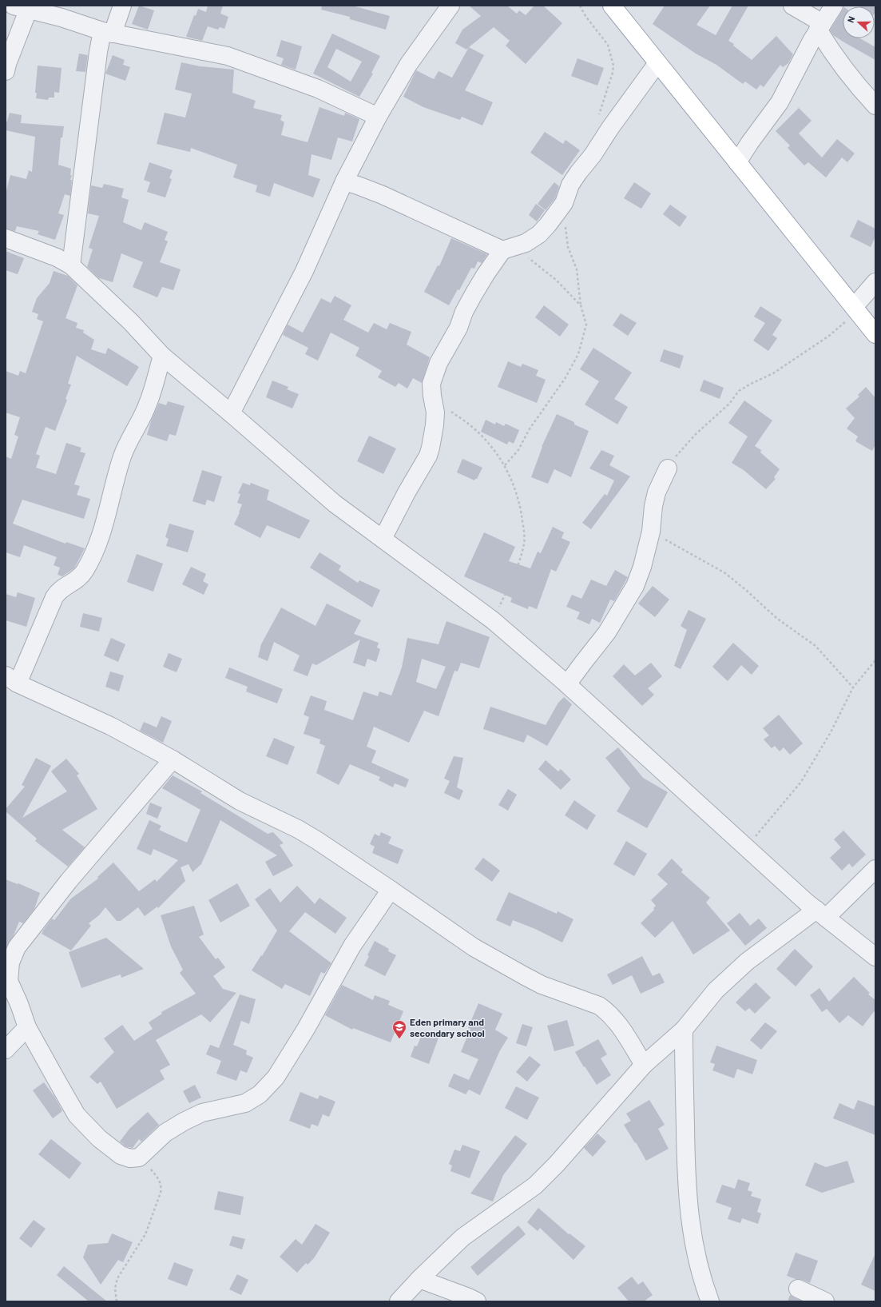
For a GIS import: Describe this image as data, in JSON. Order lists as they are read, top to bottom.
{
  "places": {
    "school or university": ["Eden primary and secondary school"]
  },
  "north": "left"
}
